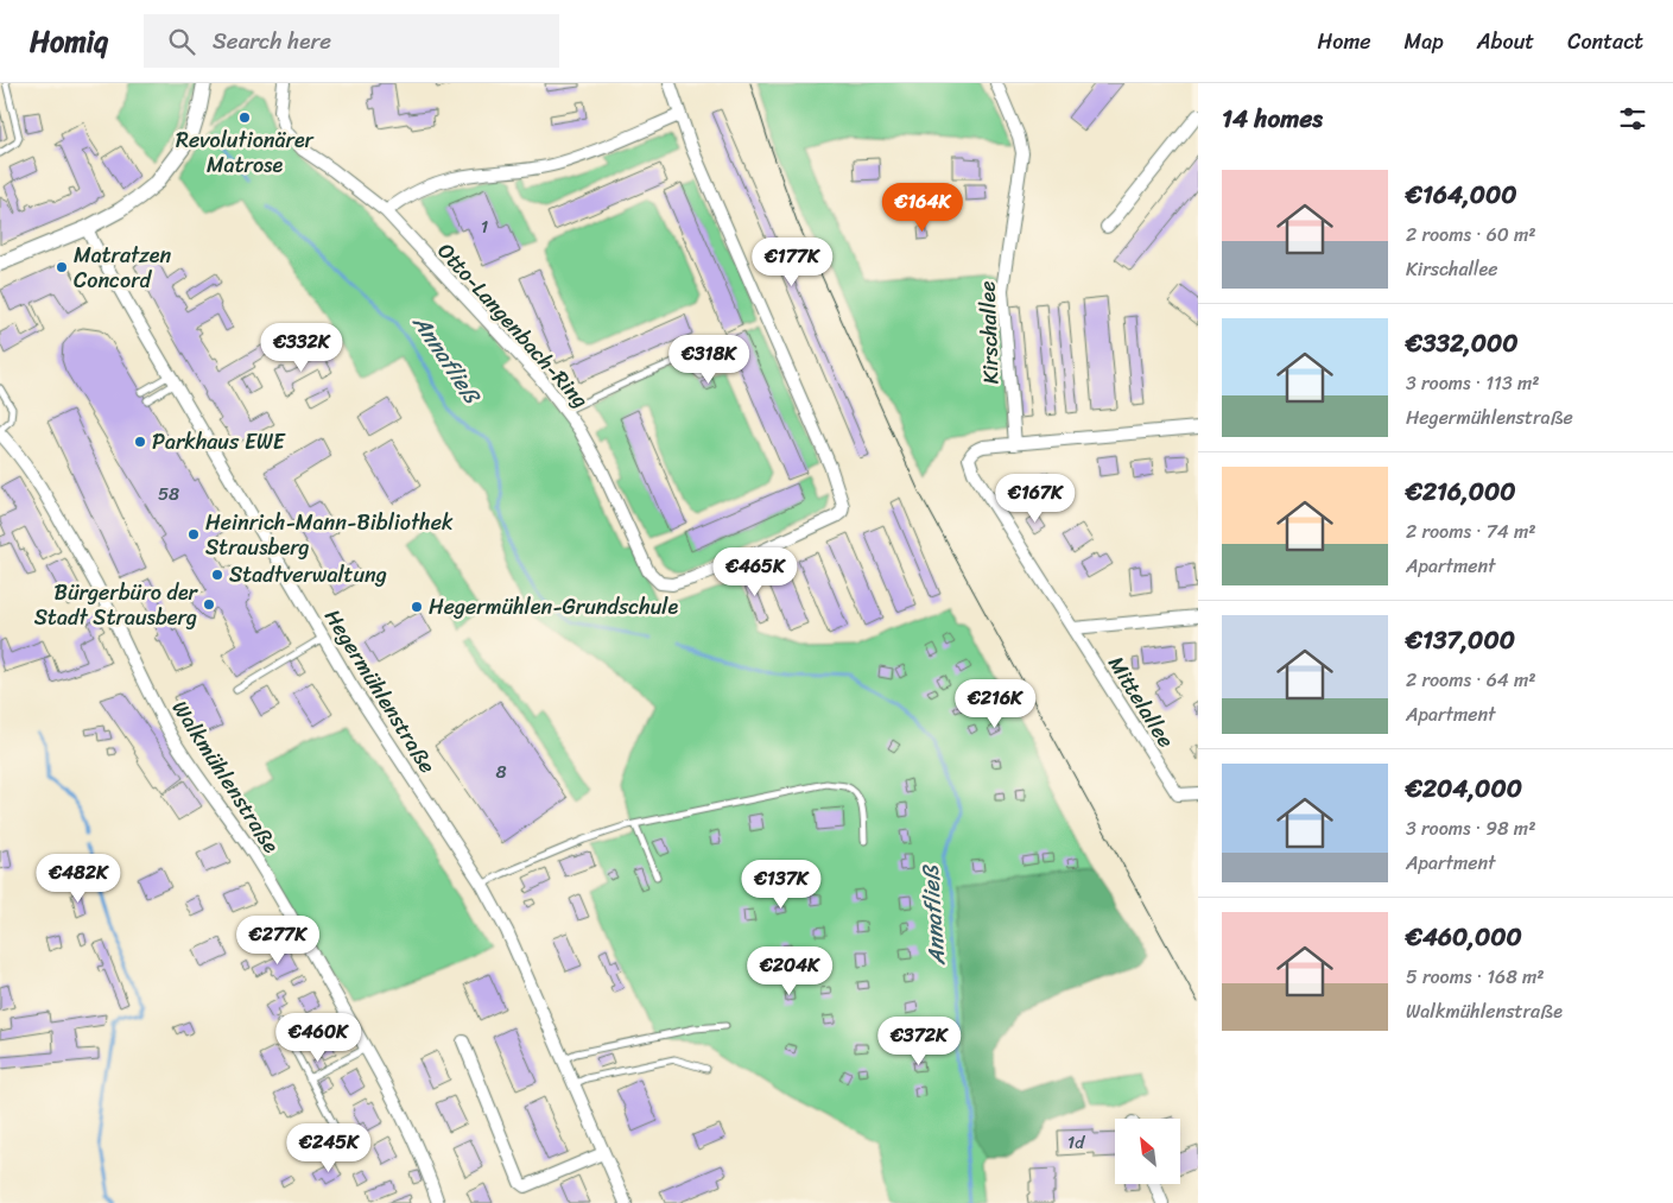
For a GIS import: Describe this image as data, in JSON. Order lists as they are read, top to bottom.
{
  "streets": {
    "street": [
      "Otto-Langenbach-Ring",
      "Kirschallee",
      "Hegermühlenstraße",
      "Mittelallee",
      "Walkmühlenstraße"
    ]
  },
  "crossings": [
    ["Kirschallee", "Mittelallee"]
  ],
  "water": ["Annafließ"],
  "places": [
    "Revolutionärer Matrose",
    "Matratzen Concord",
    "Parkhaus EWE",
    "Heinrich-Mann-Bibliothek Strausberg",
    "Stadtverwaltung",
    "Bürgerbüro der Stadt Strausberg",
    "Hegermühlen-Grundschule"
  ],
  "house_numbers": [
    "1",
    "58",
    "8",
    "1d"
  ],
  "north": "top left",
  "page": {
    "header": "Homiq",
    "search": "Search here",
    "nav": [
      "Home",
      "Map",
      "About",
      "Contact"
    ],
    "heading": "14 homes",
    "list": [
      {
        "name": "€164,000",
        "note": "2 rooms · 60 m² · Kirschallee"
      },
      {
        "name": "€332,000",
        "note": "3 rooms · 113 m² · Hegermühlenstraße"
      },
      {
        "name": "€216,000",
        "note": "2 rooms · 74 m² · Apartment"
      },
      {
        "name": "€137,000",
        "note": "2 rooms · 64 m² · Apartment"
      },
      {
        "name": "€204,000",
        "note": "3 rooms · 98 m² · Apartment"
      },
      {
        "name": "€460,000",
        "note": "5 rooms · 168 m² · Walkmühlenstraße"
      }
    ],
    "price": [
      "€164K",
      "€177K",
      "€332K",
      "€318K",
      "€167K",
      "€465K",
      "€216K",
      "€482K",
      "€137K",
      "€277K",
      "€204K",
      "€460K",
      "€372K",
      "€245K"
    ]
  }
}
